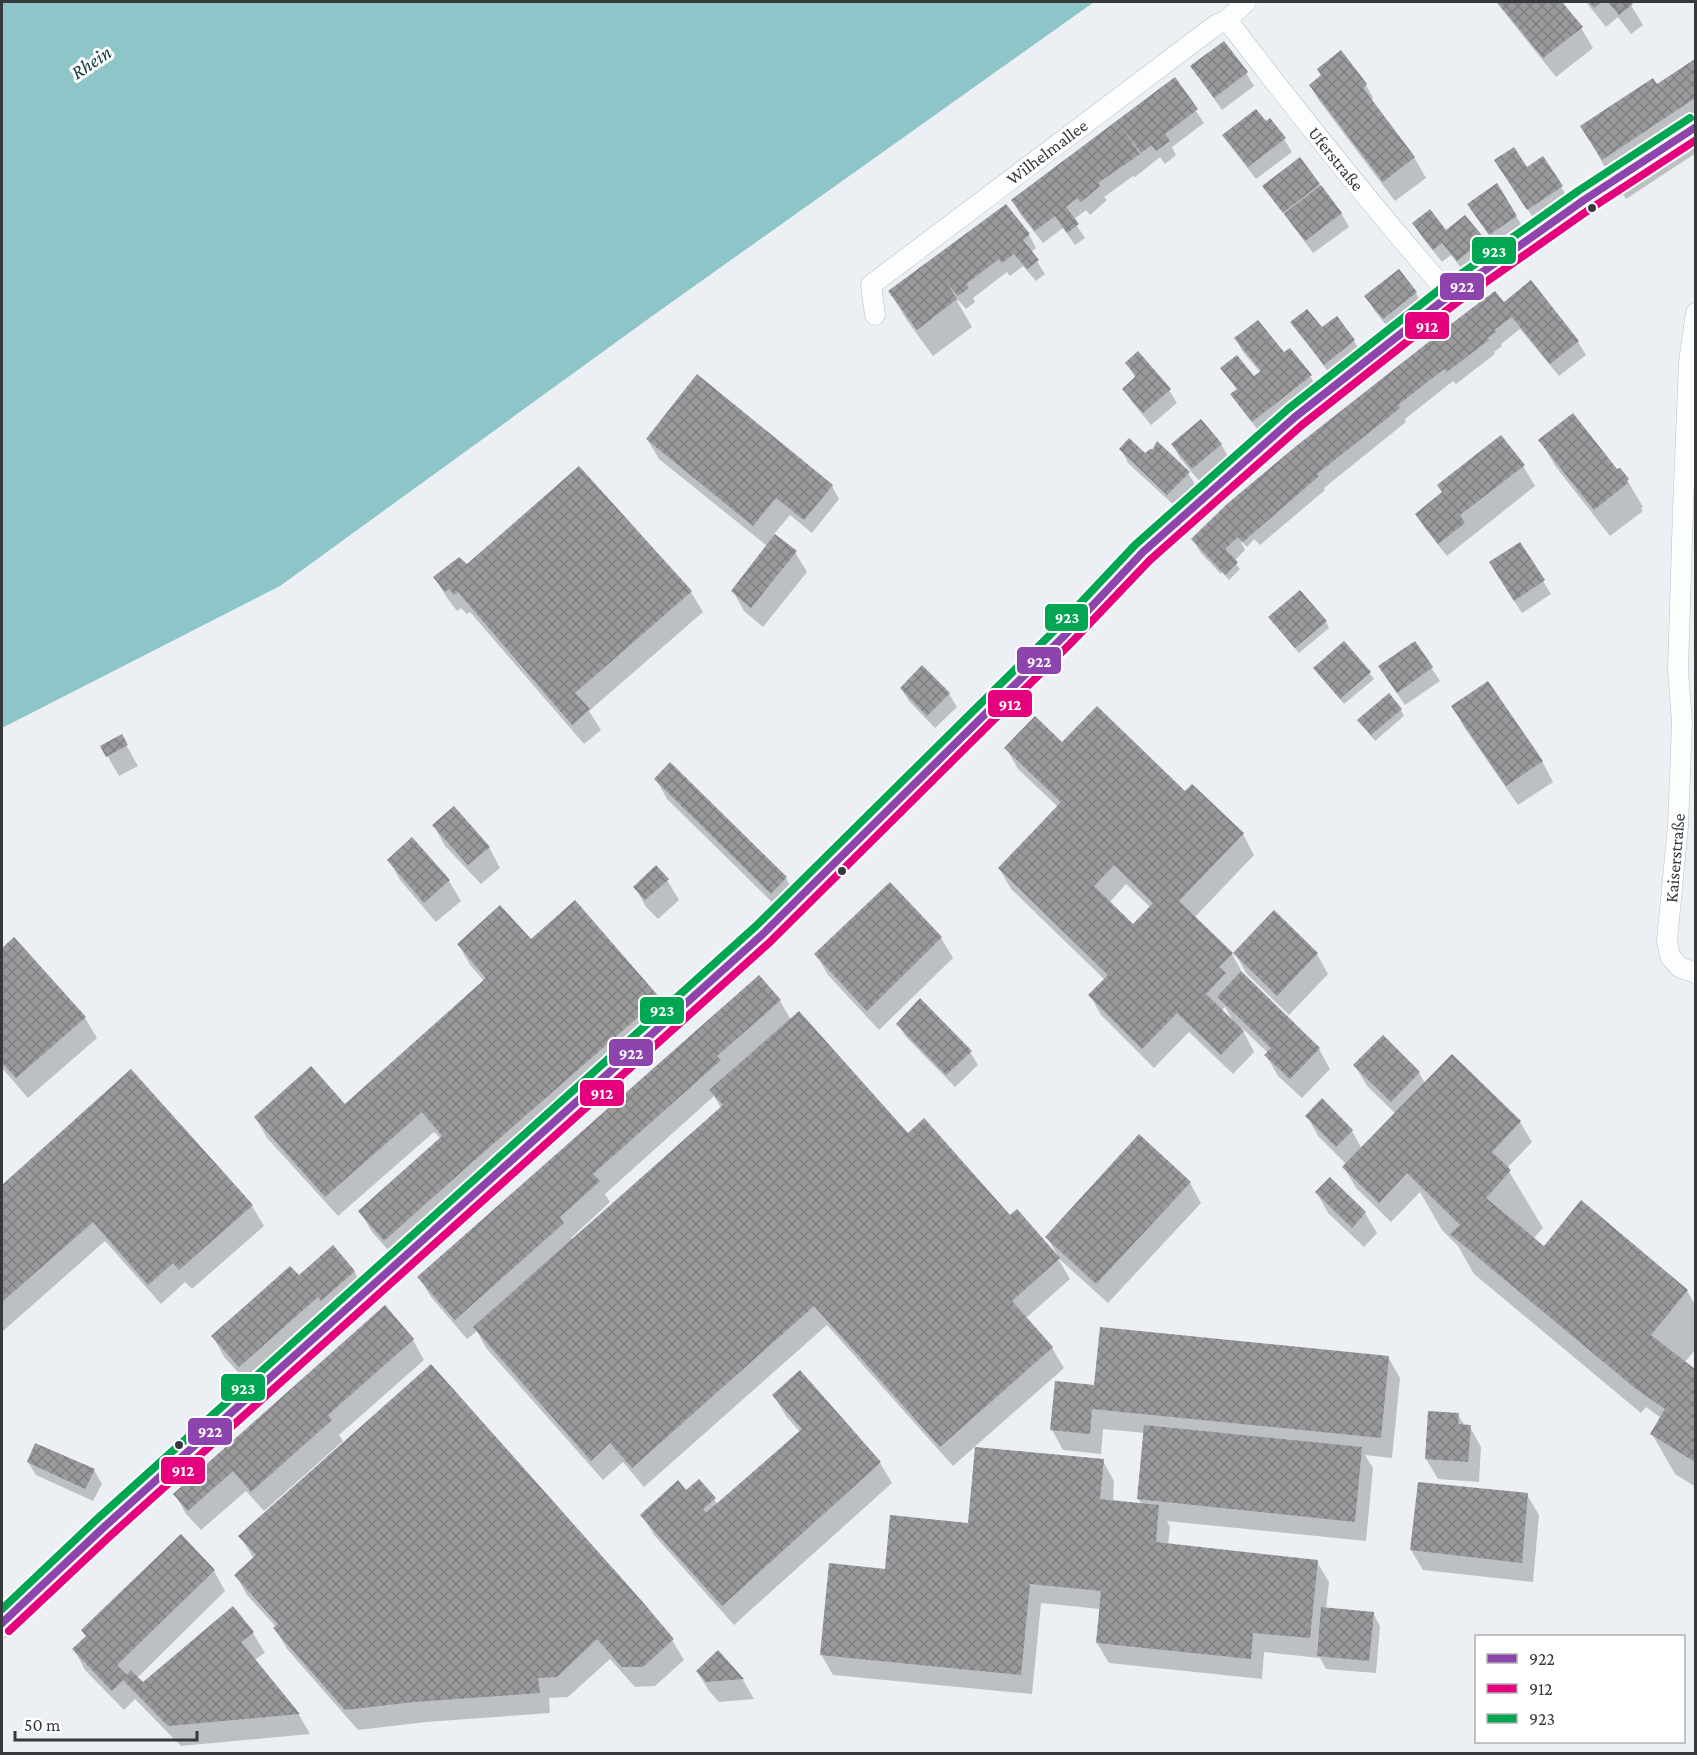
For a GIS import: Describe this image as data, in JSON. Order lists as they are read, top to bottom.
{
  "streets": {
    "street": ["Wilhelmallee", "Uferstraße", "Kaiserstraße"]
  },
  "crossings": [
    ["Wilhelmallee", "Uferstraße"]
  ],
  "water": ["Rhein"],
  "lines": ["transit line 923", "transit line 922", "transit line 912"],
  "legend": ["922", "912", "923"],
  "scale_bar": "50 m"
}
